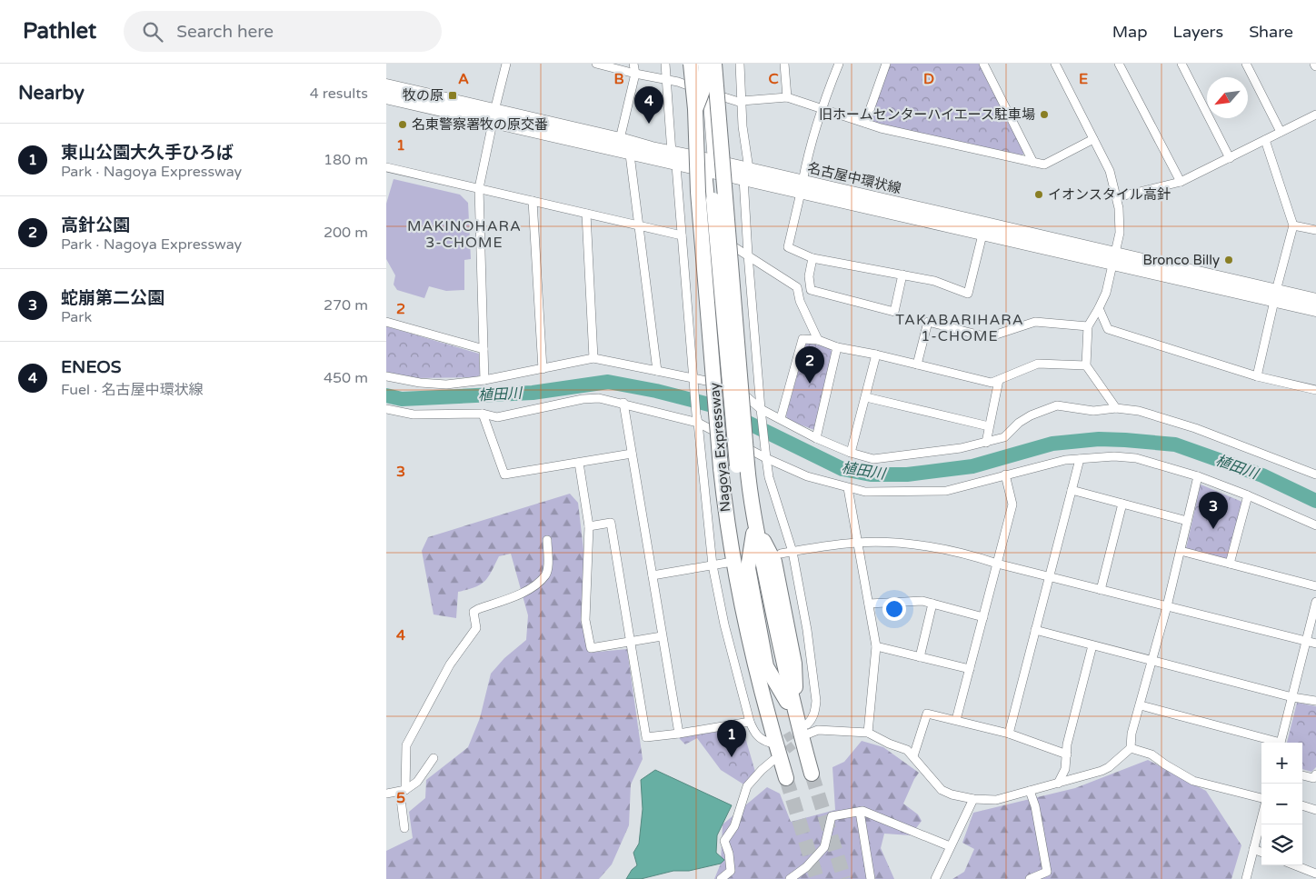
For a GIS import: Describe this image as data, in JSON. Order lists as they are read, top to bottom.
{
  "streets": {
    "highway": ["Nagoya Expressway"],
    "main road": ["名古屋中環状線"]
  },
  "districts": ["MAKINOHARA 3-CHOME", "TAKABARIHARA 1-CHOME"],
  "water": ["植田川"],
  "places": {
    "transit": ["牧の原"],
    "other": [
      "旧ホームセンターハイエース駐車場",
      "名東警察署牧の原交番",
      "イオンスタイル高針",
      "Bronco Billy"
    ]
  },
  "north": "bottom left",
  "page": {
    "header": "Pathlet",
    "search": "Search here",
    "nav": ["Map", "Layers", "Share"],
    "heading": ["Nearby", "4 results"],
    "pins": [
      "4",
      "2",
      "3",
      "1"
    ],
    "list": [
      {
        "mark": "1",
        "name": "東山公園大久手ひろば",
        "note": "Park · Nagoya Expressway",
        "value": "180 m"
      },
      {
        "mark": "2",
        "name": "高針公園",
        "note": "Park · Nagoya Expressway",
        "value": "200 m"
      },
      {
        "mark": "3",
        "name": "蛇崩第二公園",
        "note": "Park",
        "value": "270 m"
      },
      {
        "mark": "4",
        "name": "ENEOS",
        "note": "Fuel · 名古屋中環状線",
        "value": "450 m"
      }
    ],
    "map_buttons": ["+", "−"]
  },
  "grid": {
    "columns": [
      "A",
      "B",
      "C",
      "D",
      "E"
    ],
    "rows": [
      "1",
      "2",
      "3",
      "4",
      "5"
    ]
  }
}
